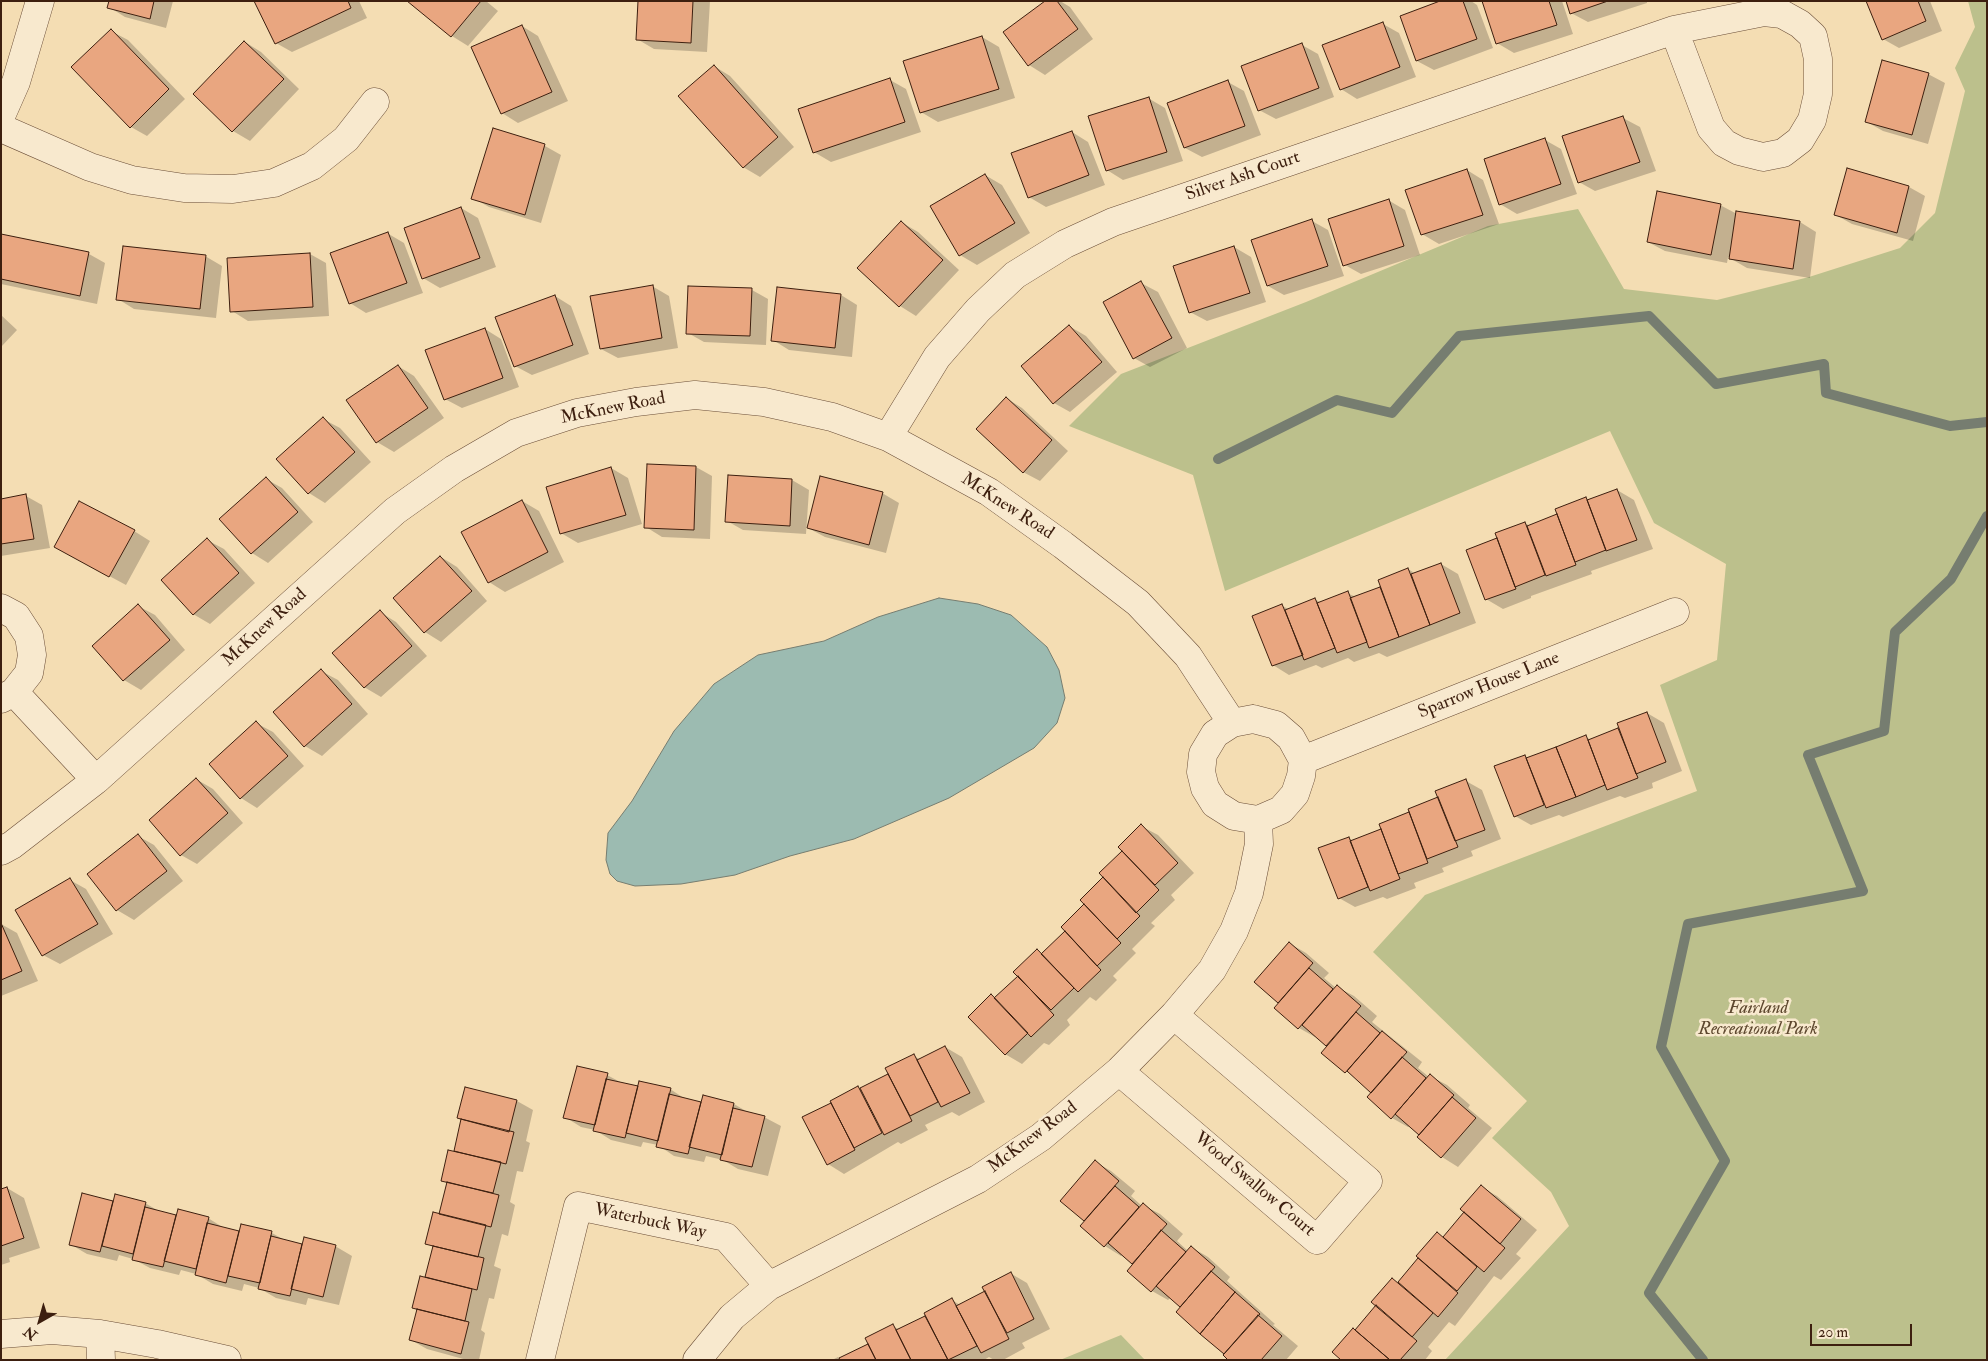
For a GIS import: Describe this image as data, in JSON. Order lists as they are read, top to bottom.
{
  "streets": {
    "street": [
      "Silver Ash Court",
      "McKnew Road",
      "Sparrow House Lane",
      "Wood Swallow Court",
      "Waterbuck Way"
    ]
  },
  "crossings": [
    ["Silver Ash Court", "McKnew Road"],
    ["McKnew Road", "Sparrow House Lane"],
    ["McKnew Road", "Wood Swallow Court"],
    ["McKnew Road", "Waterbuck Way"]
  ],
  "parks": ["Fairland Recreational Park"],
  "scale_bar": "20 m",
  "north": "bottom left"
}
